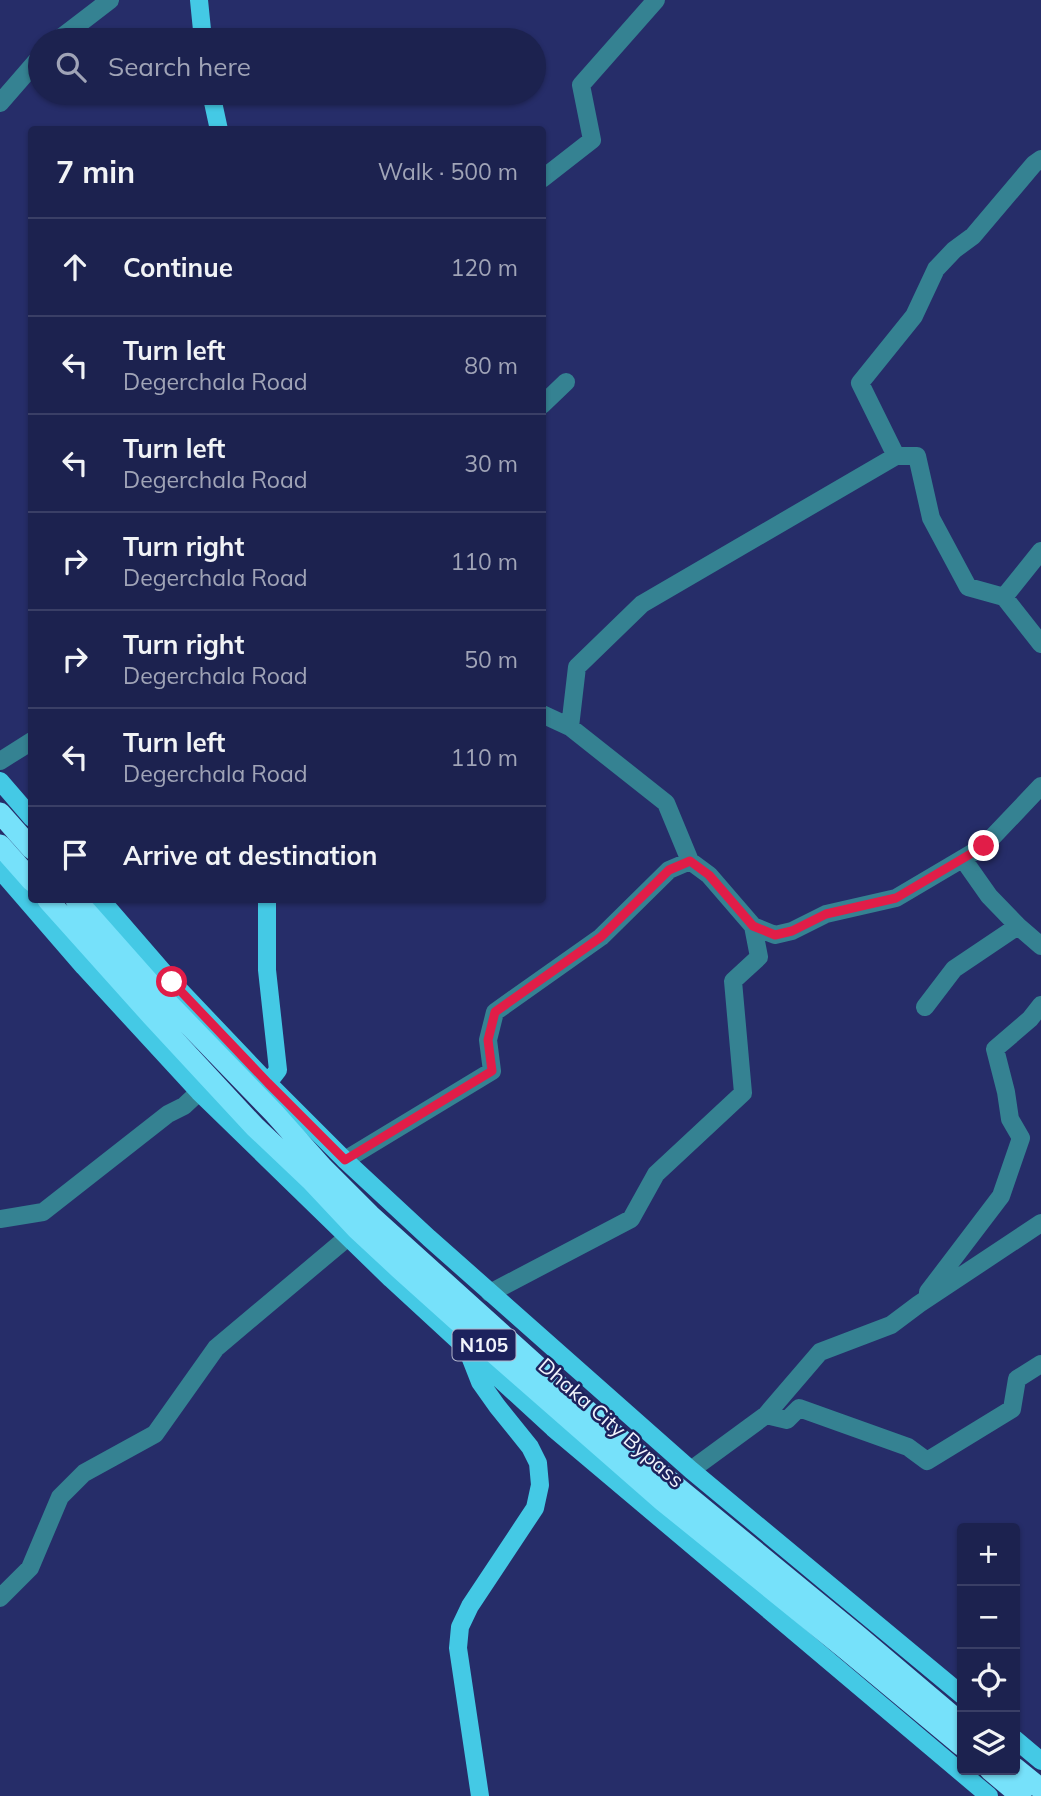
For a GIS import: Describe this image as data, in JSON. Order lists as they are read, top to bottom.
{
  "streets": {
    "highway": ["N105", "Dhaka City Bypass"]
  },
  "page": {
    "search": "Search here",
    "heading": ["7 min", "Walk · 500 m"],
    "list": [
      ["Continue", "120 m"],
      ["Turn left", "Degerchala Road", "80 m"],
      ["Turn left", "Degerchala Road", "30 m"],
      ["Turn right", "Degerchala Road", "110 m"],
      ["Turn right", "Degerchala Road", "50 m"],
      ["Turn left", "Degerchala Road", "110 m"],
      "Arrive at destination"
    ],
    "map_buttons": ["+", "−"]
  }
}
